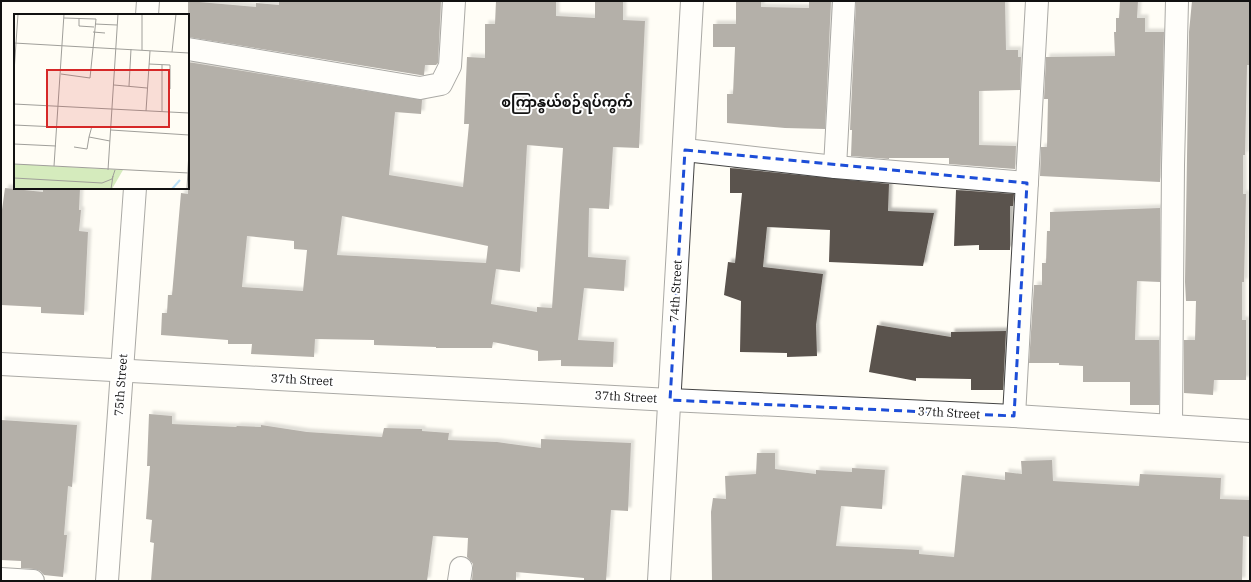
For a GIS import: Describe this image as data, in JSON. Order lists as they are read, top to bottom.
{
  "streets": {
    "street": ["74th Street", "37th Street", "75th Street"]
  },
  "crossings": [
    ["74th Street", "37th Street"],
    ["37th Street", "75th Street"]
  ],
  "districts": ["စကြာနွယ်စဉ်ရပ်ကွက်"]
}
